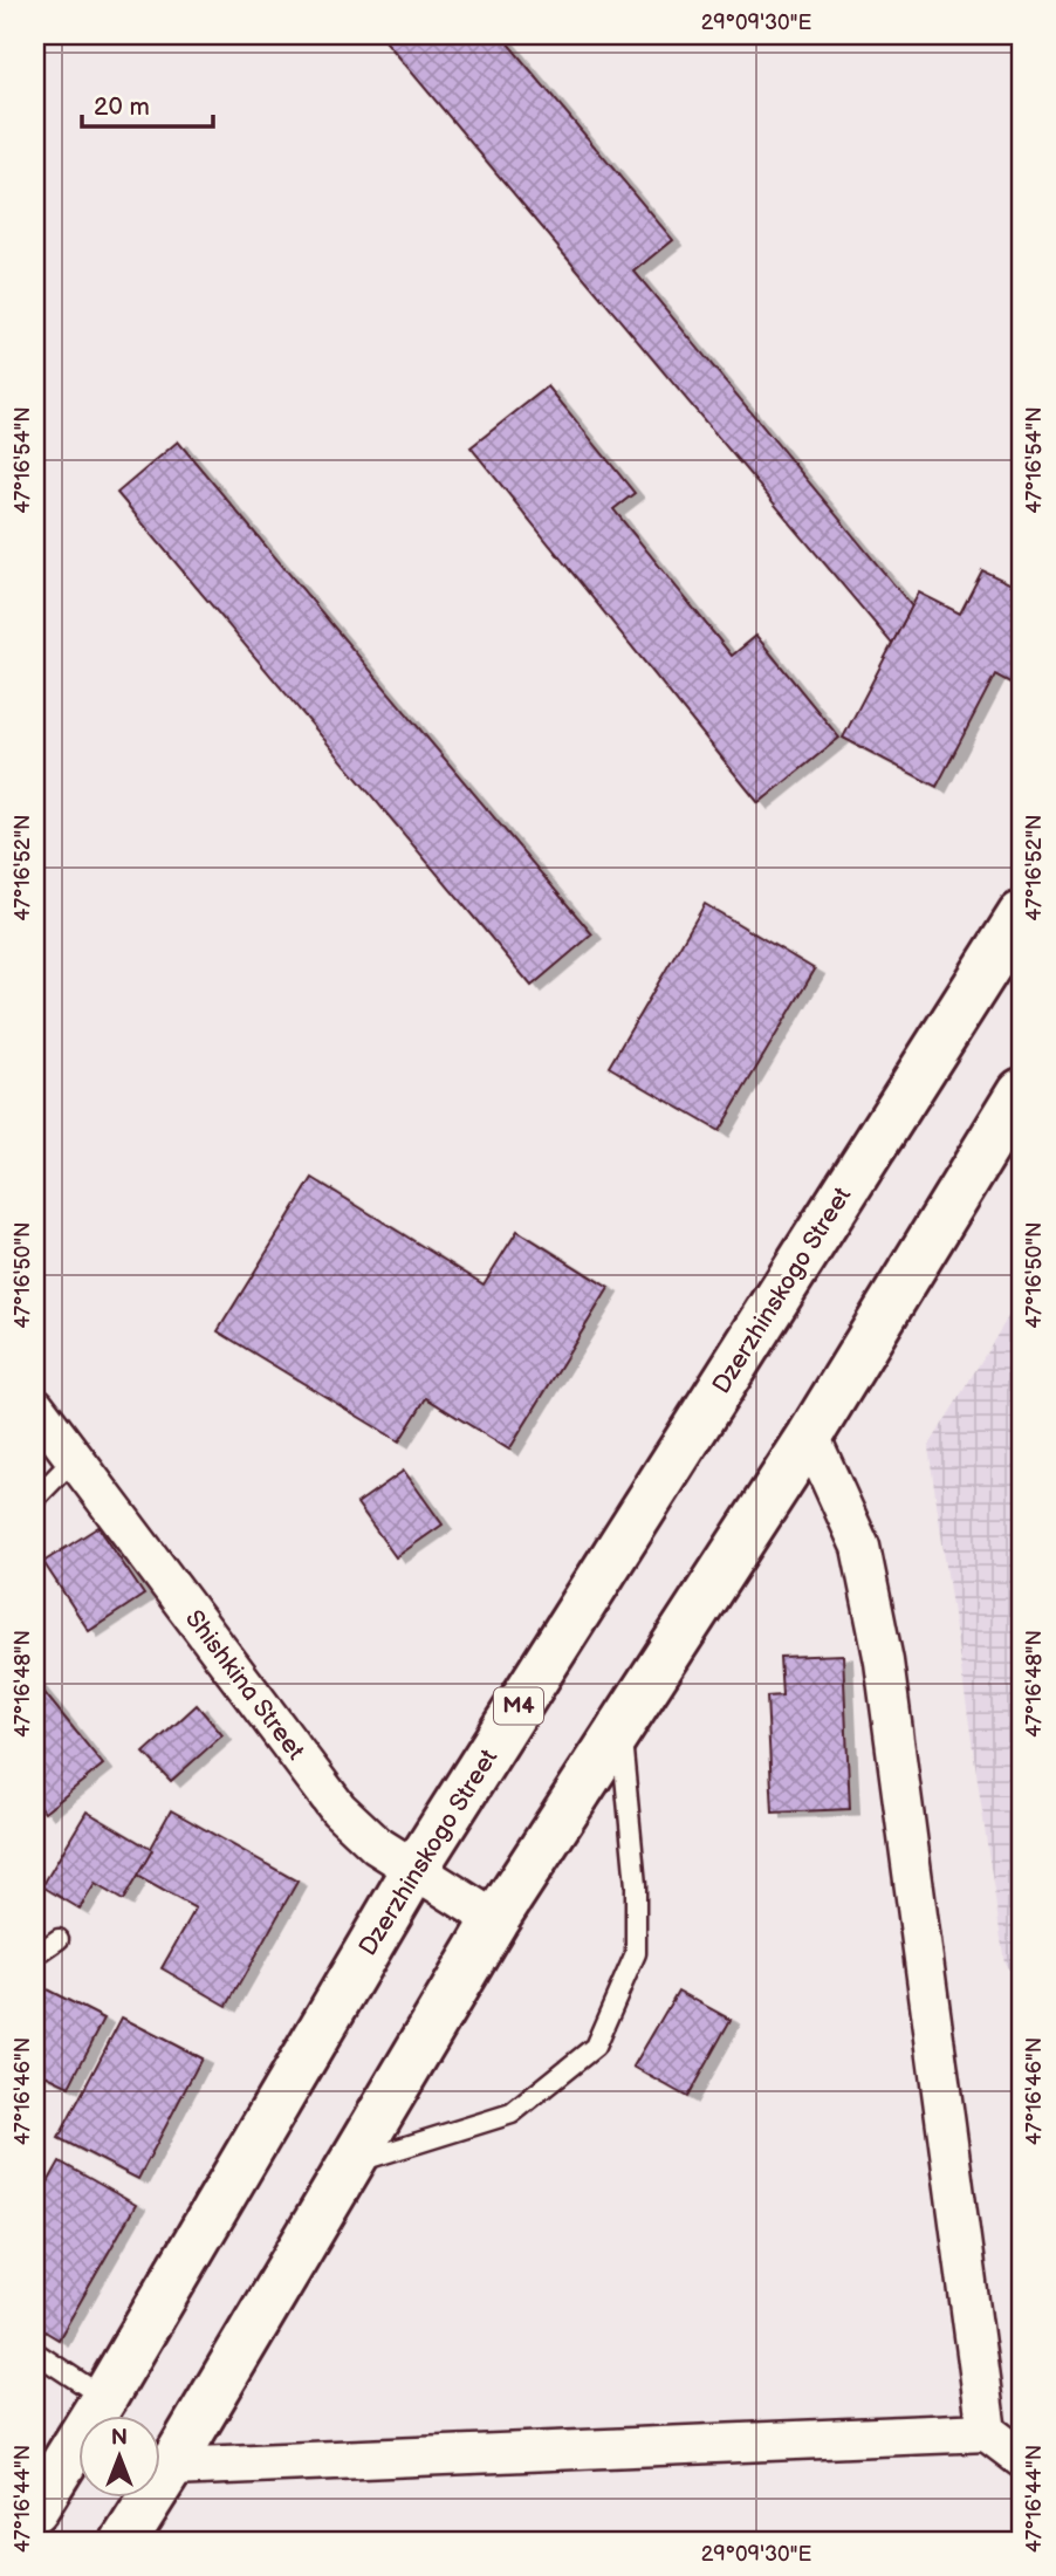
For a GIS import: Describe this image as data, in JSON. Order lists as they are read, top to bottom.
{
  "streets": {
    "highway": ["Dzerzhinskogo Street", "M4"],
    "street": ["Shishkina Street"]
  },
  "crossings": [
    ["Dzerzhinskogo Street", "Shishkina Street"]
  ],
  "scale_bar": "20 m",
  "north": "top",
  "coordinates": [
    "29°09'30\"E",
    "47°16'54\"N",
    "47°16'52\"N",
    "47°16'50\"N",
    "47°16'48\"N",
    "47°16'46\"N",
    "47°16'44\"N"
  ]
}
